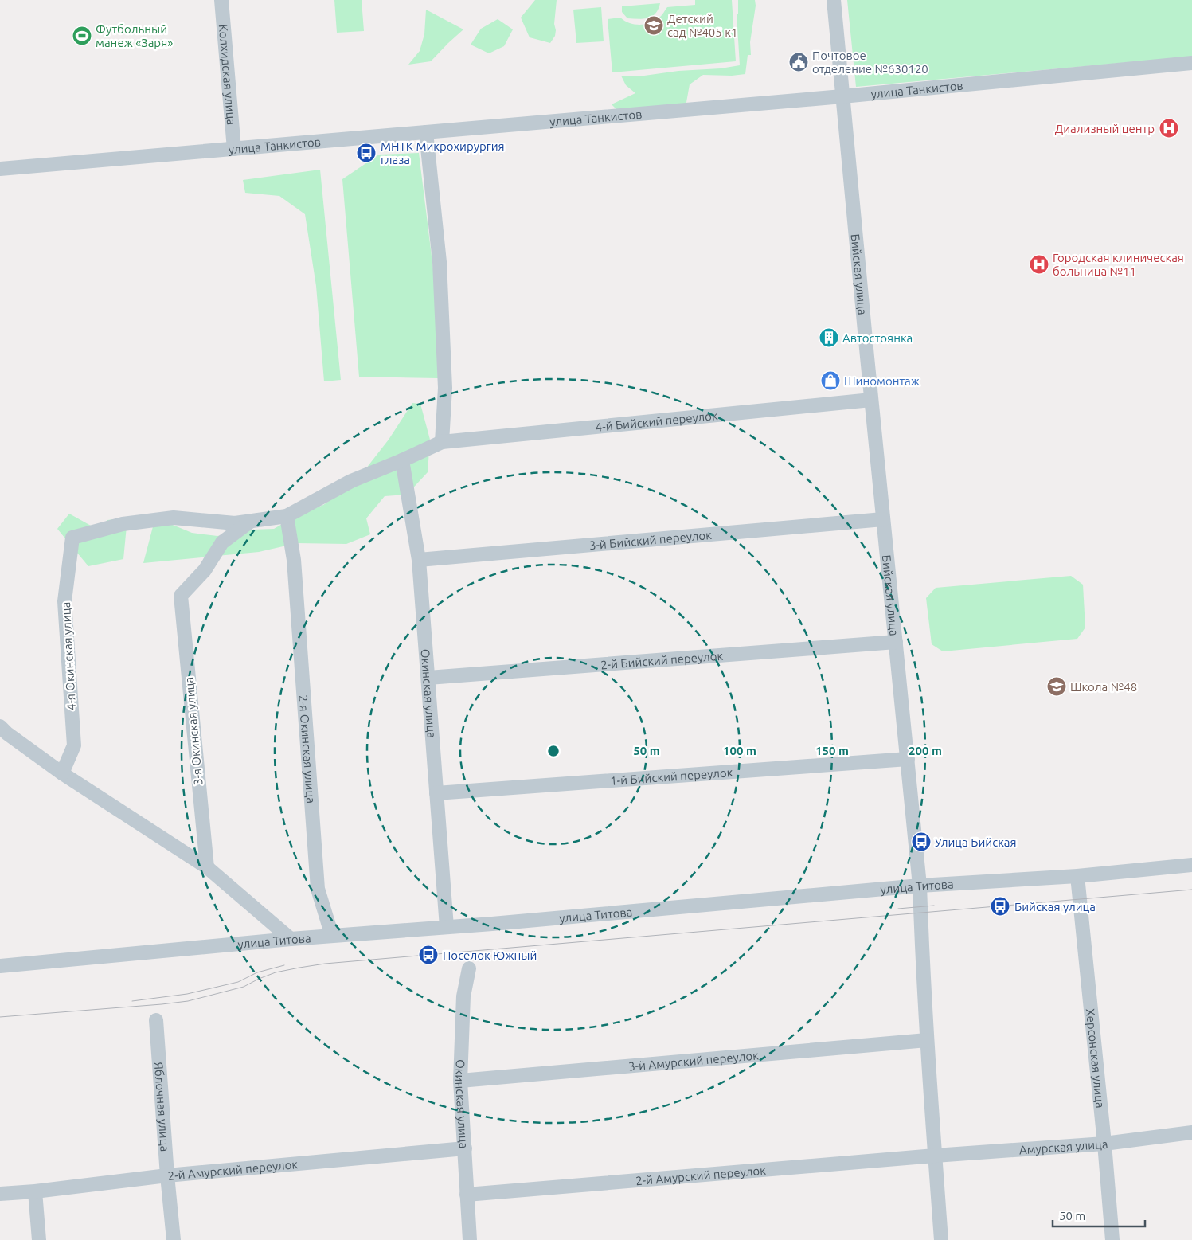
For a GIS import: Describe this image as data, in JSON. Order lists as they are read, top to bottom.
{
  "streets": {
    "street": [
      "Колхидская улица",
      "улица Танкистов",
      "Бийская улица",
      "4-й Бийский переулок",
      "3-й Бийский переулок",
      "4-я Окинская улица",
      "2-й Бийский переулок",
      "Окинская улица",
      "3-я Окинская улица",
      "2-я Окинская улица",
      "1-й Бийский переулок",
      "улица Титова",
      "Херсонская улица",
      "3-й Амурский переулок",
      "Яблочная улица",
      "Амурская улица",
      "2-й Амурский переулок"
    ]
  },
  "crossings": [
    ["Колхидская улица", "улица Танкистов"],
    ["улица Танкистов", "Бийская улица"],
    ["Бийская улица", "4-й Бийский переулок"],
    ["Бийская улица", "3-й Бийский переулок"],
    ["Бийская улица", "2-й Бийский переулок"],
    ["Бийская улица", "1-й Бийский переулок"],
    ["Бийская улица", "улица Титова"],
    ["Бийская улица", "3-й Амурский переулок"],
    ["Бийская улица", "Амурская улица"],
    ["Бийская улица", "2-й Амурский переулок"],
    ["4-й Бийский переулок", "4-я Окинская улица"],
    ["4-й Бийский переулок", "Окинская улица"],
    ["4-й Бийский переулок", "3-я Окинская улица"],
    ["4-й Бийский переулок", "2-я Окинская улица"],
    ["3-й Бийский переулок", "Окинская улица"],
    ["2-й Бийский переулок", "Окинская улица"],
    ["Окинская улица", "1-й Бийский переулок"],
    ["Окинская улица", "улица Титова"],
    ["Окинская улица", "3-й Амурский переулок"],
    ["Окинская улица", "2-й Амурский переулок"],
    ["2-я Окинская улица", "улица Титова"],
    ["улица Титова", "Херсонская улица"],
    ["Херсонская улица", "Амурская улица"],
    ["Яблочная улица", "2-й Амурский переулок"],
    ["Амурская улица", "2-й Амурский переулок"]
  ],
  "places": {
    "school or university": ["Детский сад №405 к1", "Школа №48"],
    "sports": ["Футбольный манеж «Заря»"],
    "public building": ["Почтовое отделение №630120"],
    "hospital": ["Диализный центр", "Городская клиническая больница №11"],
    "bus stop": [
      "МНТК Микрохирургия глаза",
      "Улица Бийская",
      "Бийская улица",
      "Поселок Южный"
    ],
    "building": ["Автостоянка"],
    "shop": ["Шиномонтаж"]
  },
  "scale_bar": "50 m",
  "rings": [
    "50 m",
    "100 m",
    "150 m",
    "200 m"
  ]
}
